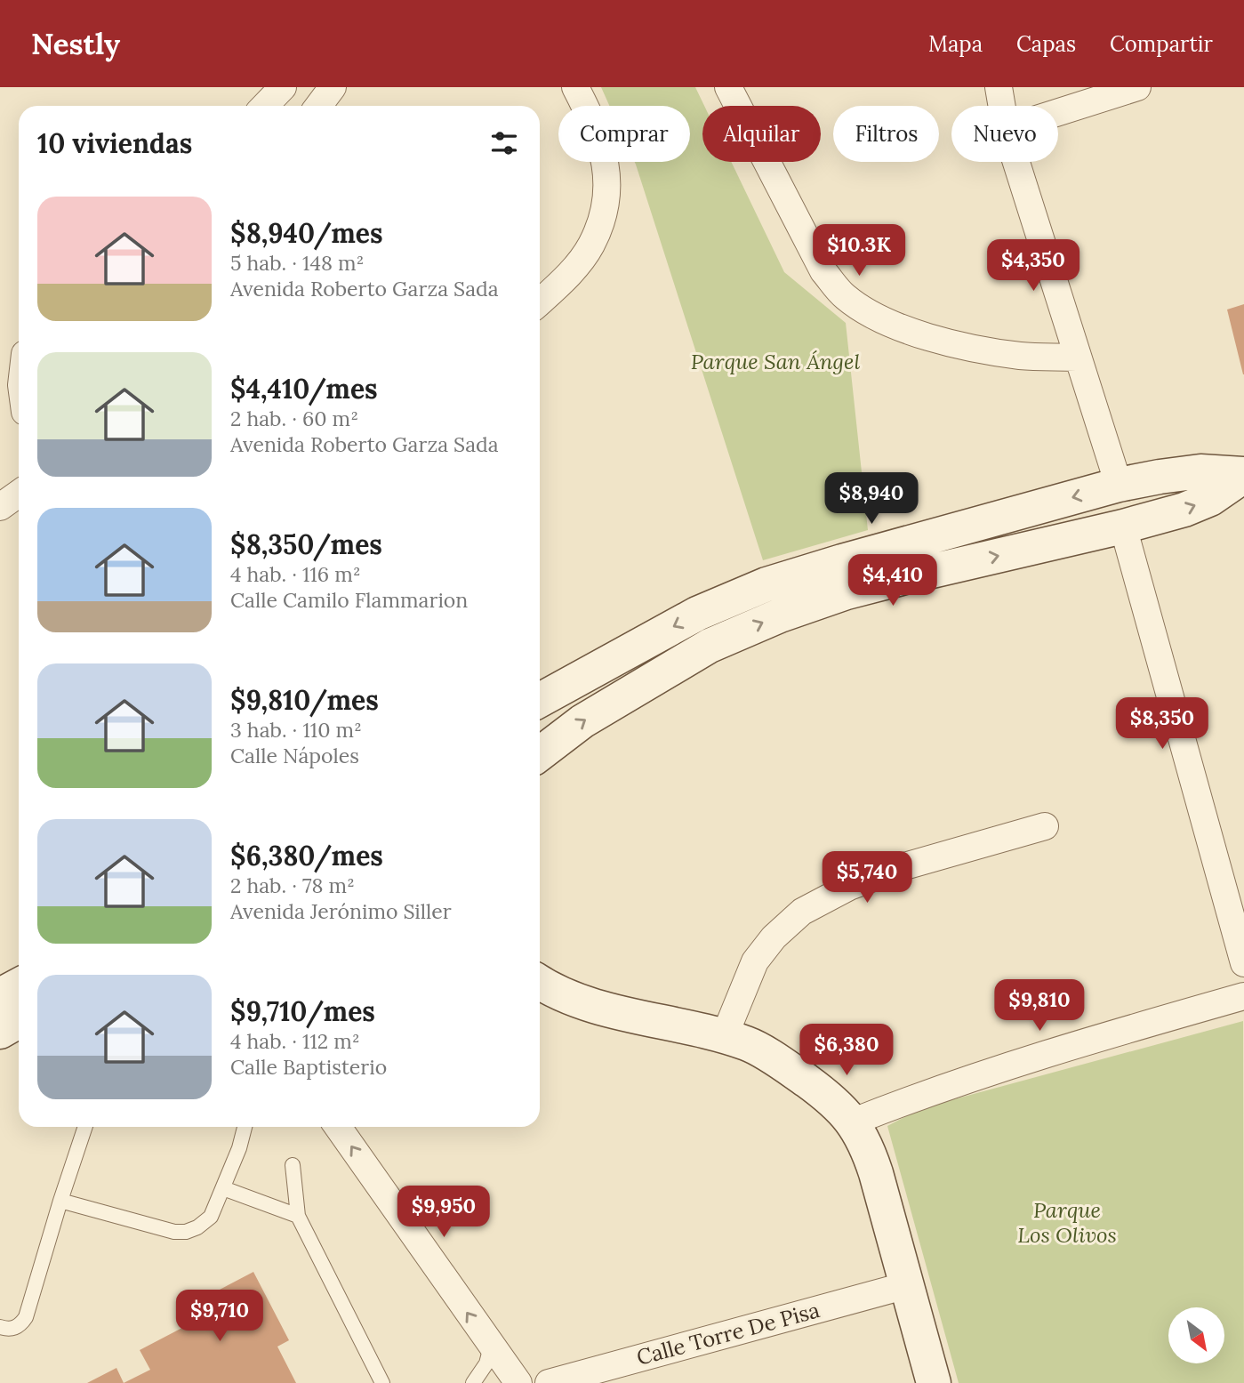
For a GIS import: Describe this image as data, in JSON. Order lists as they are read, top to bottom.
{
  "streets": {
    "street": ["Calle Torre De Pisa"]
  },
  "parks": ["Parque San Ángel", "Parque Los Olivos"],
  "north": "bottom right",
  "page": {
    "header": "Nestly",
    "nav": ["Mapa", "Capas", "Compartir"],
    "chip": [
      "Comprar",
      "Alquilar",
      "Filtros",
      "Nuevo"
    ],
    "heading": "10 viviendas",
    "list": [
      {
        "name": "$8,940/mes",
        "note": "5 hab. · 148 m² · Avenida Roberto Garza Sada"
      },
      {
        "name": "$4,410/mes",
        "note": "2 hab. · 60 m² · Avenida Roberto Garza Sada"
      },
      {
        "name": "$8,350/mes",
        "note": "4 hab. · 116 m² · Calle Camilo Flammarion"
      },
      {
        "name": "$9,810/mes",
        "note": "3 hab. · 110 m² · Calle Nápoles"
      },
      {
        "name": "$6,380/mes",
        "note": "2 hab. · 78 m² · Avenida Jerónimo Siller"
      },
      {
        "name": "$9,710/mes",
        "note": "4 hab. · 112 m² · Calle Baptisterio"
      }
    ],
    "price": [
      "$10.3K",
      "$4,350",
      "$8,940",
      "$4,410",
      "$8,350",
      "$5,740",
      "$9,810",
      "$6,380",
      "$9,950",
      "$9,710"
    ]
  }
}
